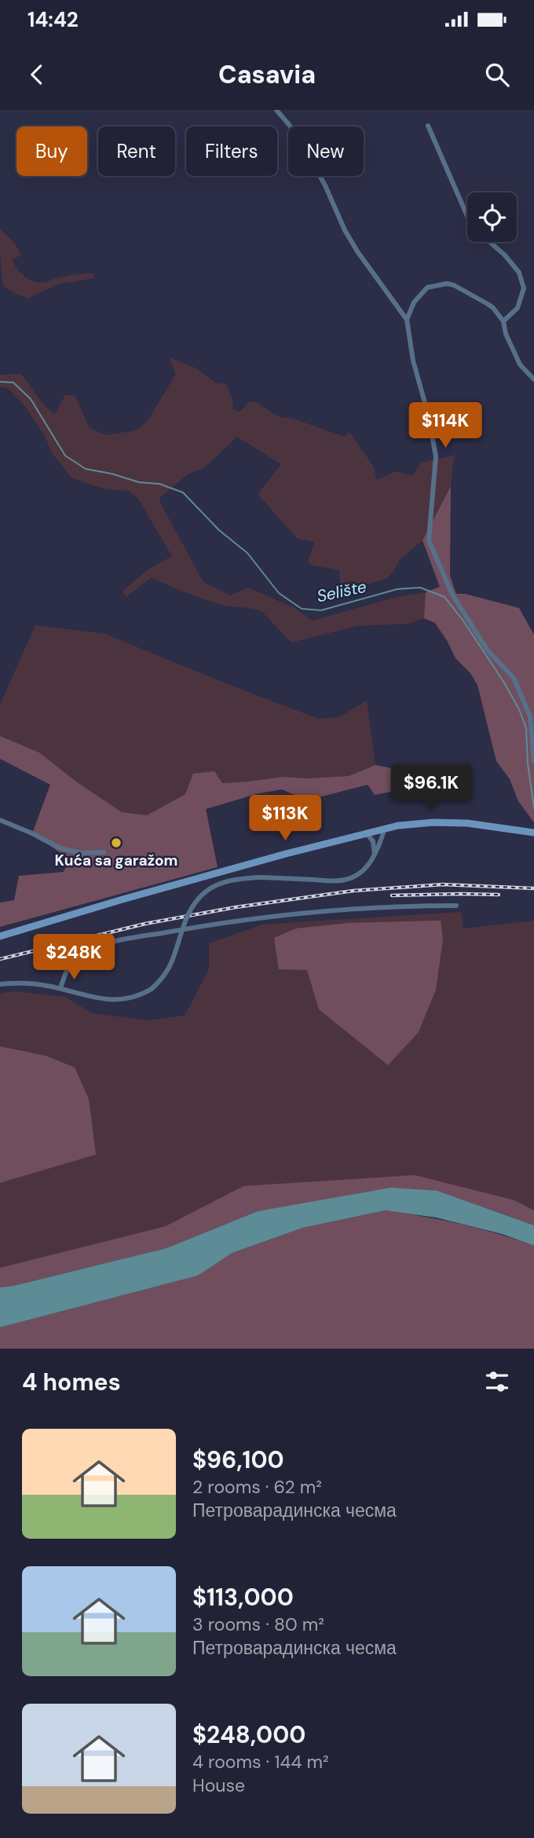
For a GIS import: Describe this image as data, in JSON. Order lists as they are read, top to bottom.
{
  "water": ["Selište"],
  "places": ["Kuća sa garažom"],
  "page": {
    "status": "14:42",
    "header": "Casavia",
    "chip": [
      "Buy",
      "Rent",
      "Filters",
      "New"
    ],
    "price": [
      "$114K",
      "$96.1K",
      "$113K",
      "$248K"
    ],
    "heading": "4 homes",
    "list": [
      {
        "name": "$96,100",
        "note": "2 rooms · 62 m² · Петроварадинска чесма"
      },
      {
        "name": "$113,000",
        "note": "3 rooms · 80 m² · Петроварадинска чесма"
      },
      {
        "name": "$248,000",
        "note": "4 rooms · 144 m² · House"
      }
    ]
  }
}
